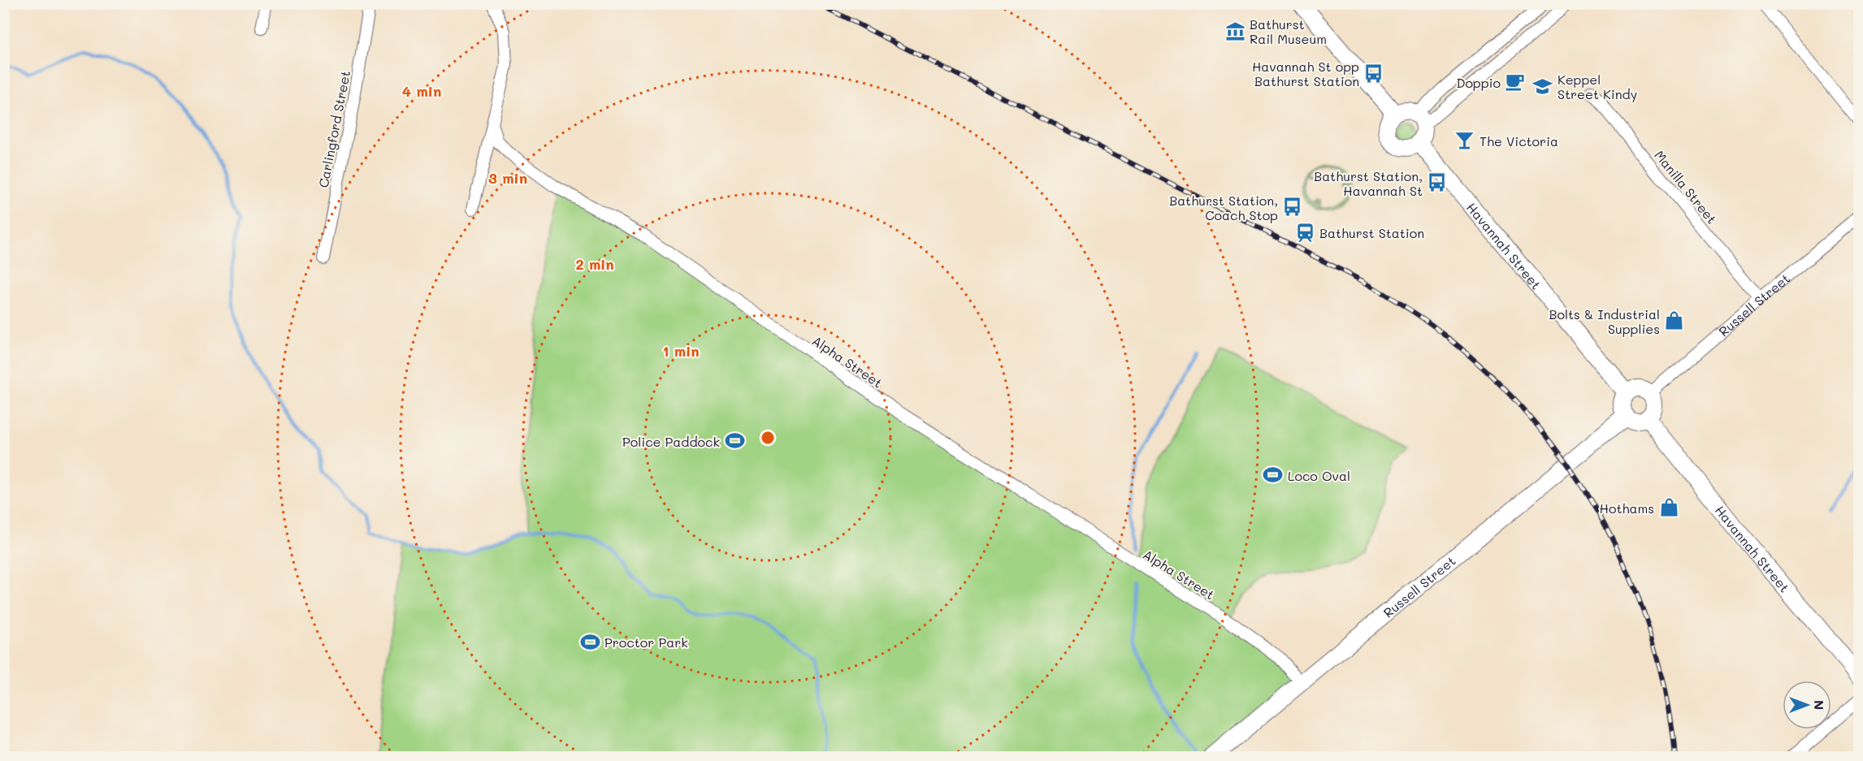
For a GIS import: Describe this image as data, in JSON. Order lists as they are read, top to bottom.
{
  "streets": {
    "street": [
      "Carlingford Street",
      "Manilla Street",
      "Havannah Street",
      "Russell Street",
      "Alpha Street"
    ]
  },
  "crossings": [
    ["Manilla Street", "Russell Street"],
    ["Havannah Street", "Russell Street"],
    ["Russell Street", "Alpha Street"]
  ],
  "places": {
    "museum": ["Bathurst Rail Museum"],
    "bus stop": ["Havannah St opp Bathurst Station", "Bathurst Station, Havannah St", "Bathurst Station, Coach Stop"],
    "cafe": ["Doppio"],
    "school or university": ["Keppel Street Kindy"],
    "bar": ["The Victoria"],
    "station": ["Bathurst Station"],
    "shop": ["Bolts & Industrial Supplies", "Hothams"],
    "sports": ["Police Paddock", "Loco Oval", "Proctor Park"]
  },
  "north": "right",
  "rings": [
    "4 min",
    "3 min",
    "2 min",
    "1 min"
  ]
}
